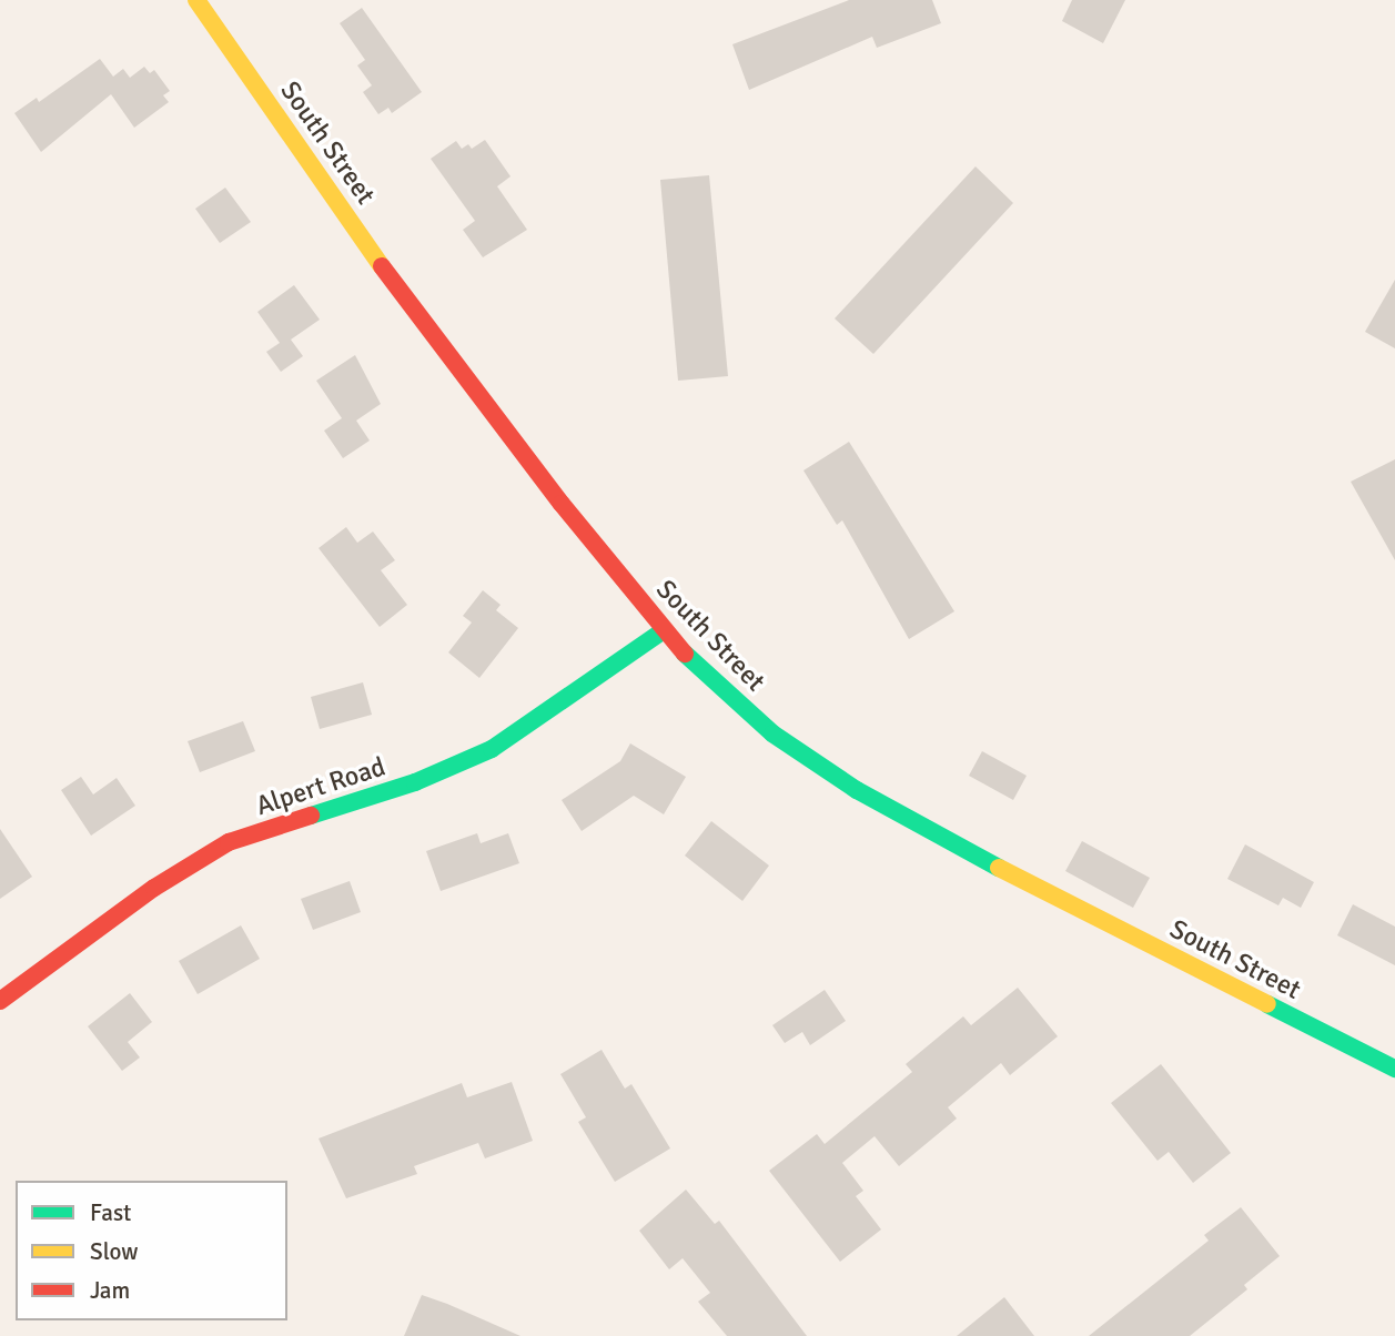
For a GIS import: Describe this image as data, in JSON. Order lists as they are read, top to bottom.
{
  "streets": {
    "street": ["South Street", "Alpert Road"]
  },
  "crossings": [
    ["South Street", "Alpert Road"]
  ],
  "legend": ["Fast", "Slow", "Jam"]
}
